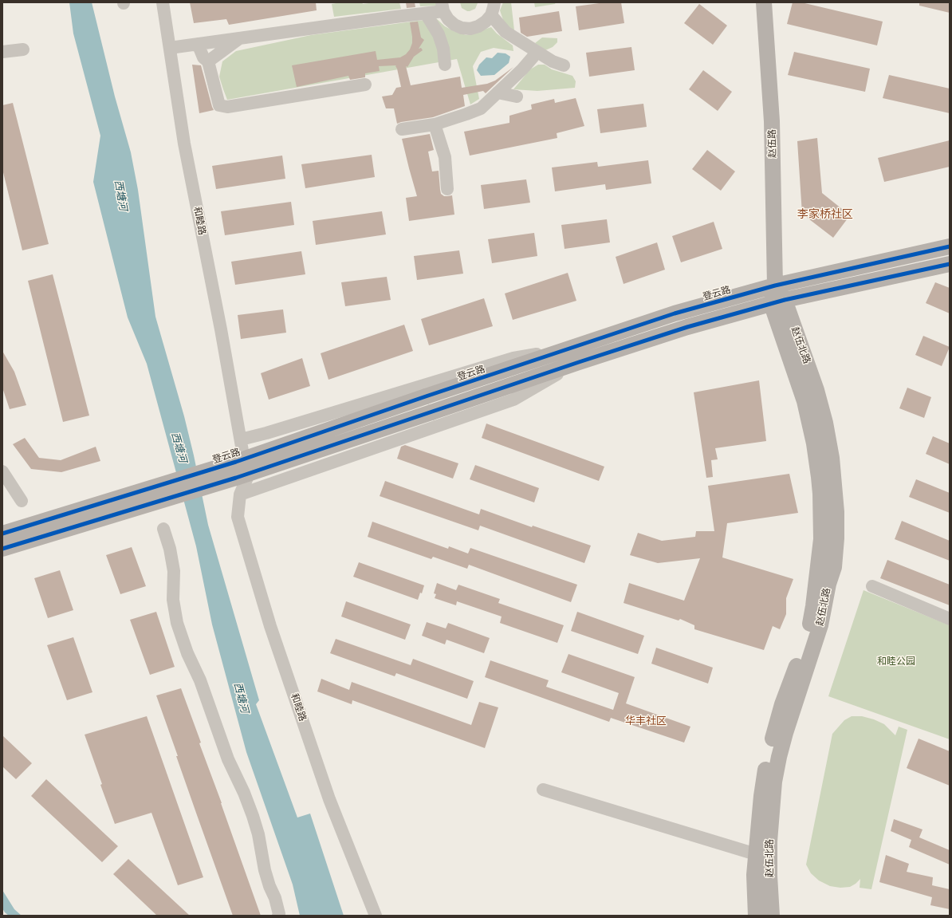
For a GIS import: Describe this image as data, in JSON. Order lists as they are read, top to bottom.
{
  "streets": {
    "main road": ["赵伍路", "登云路", "赵伍北路"],
    "street": ["和睦路"]
  },
  "crossings": [
    ["赵伍路", "登云路"],
    ["赵伍路", "赵伍北路"],
    ["登云路", "赵伍北路"]
  ],
  "districts": ["李家桥社区", "华丰社区"],
  "water": ["西塘河"],
  "parks": ["和睦公园"]
}
